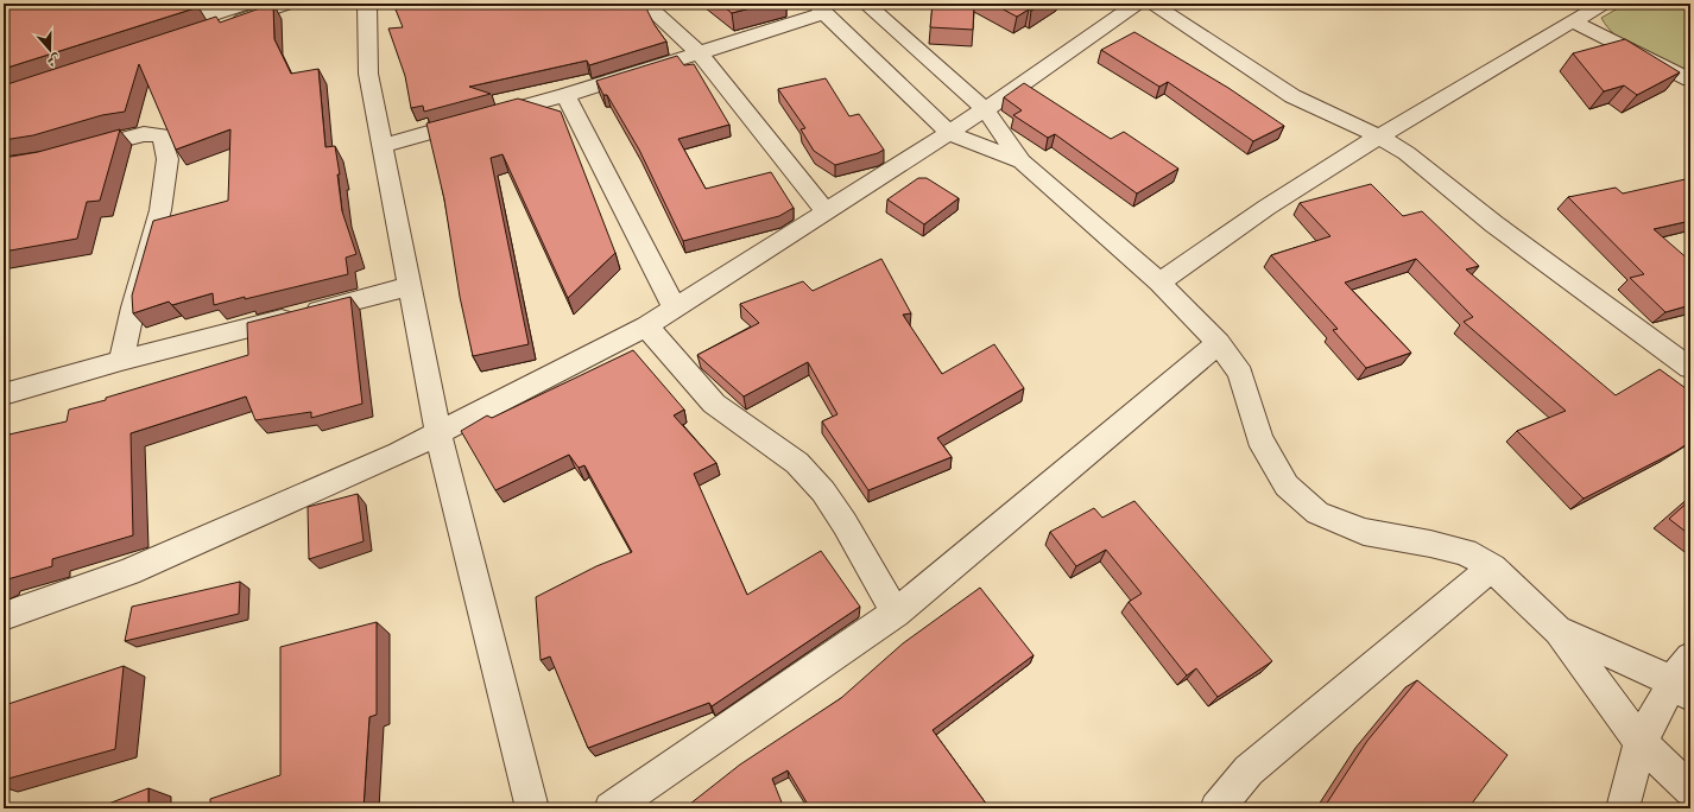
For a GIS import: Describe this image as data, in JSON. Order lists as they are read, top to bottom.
{
  "north": "bottom"
}
